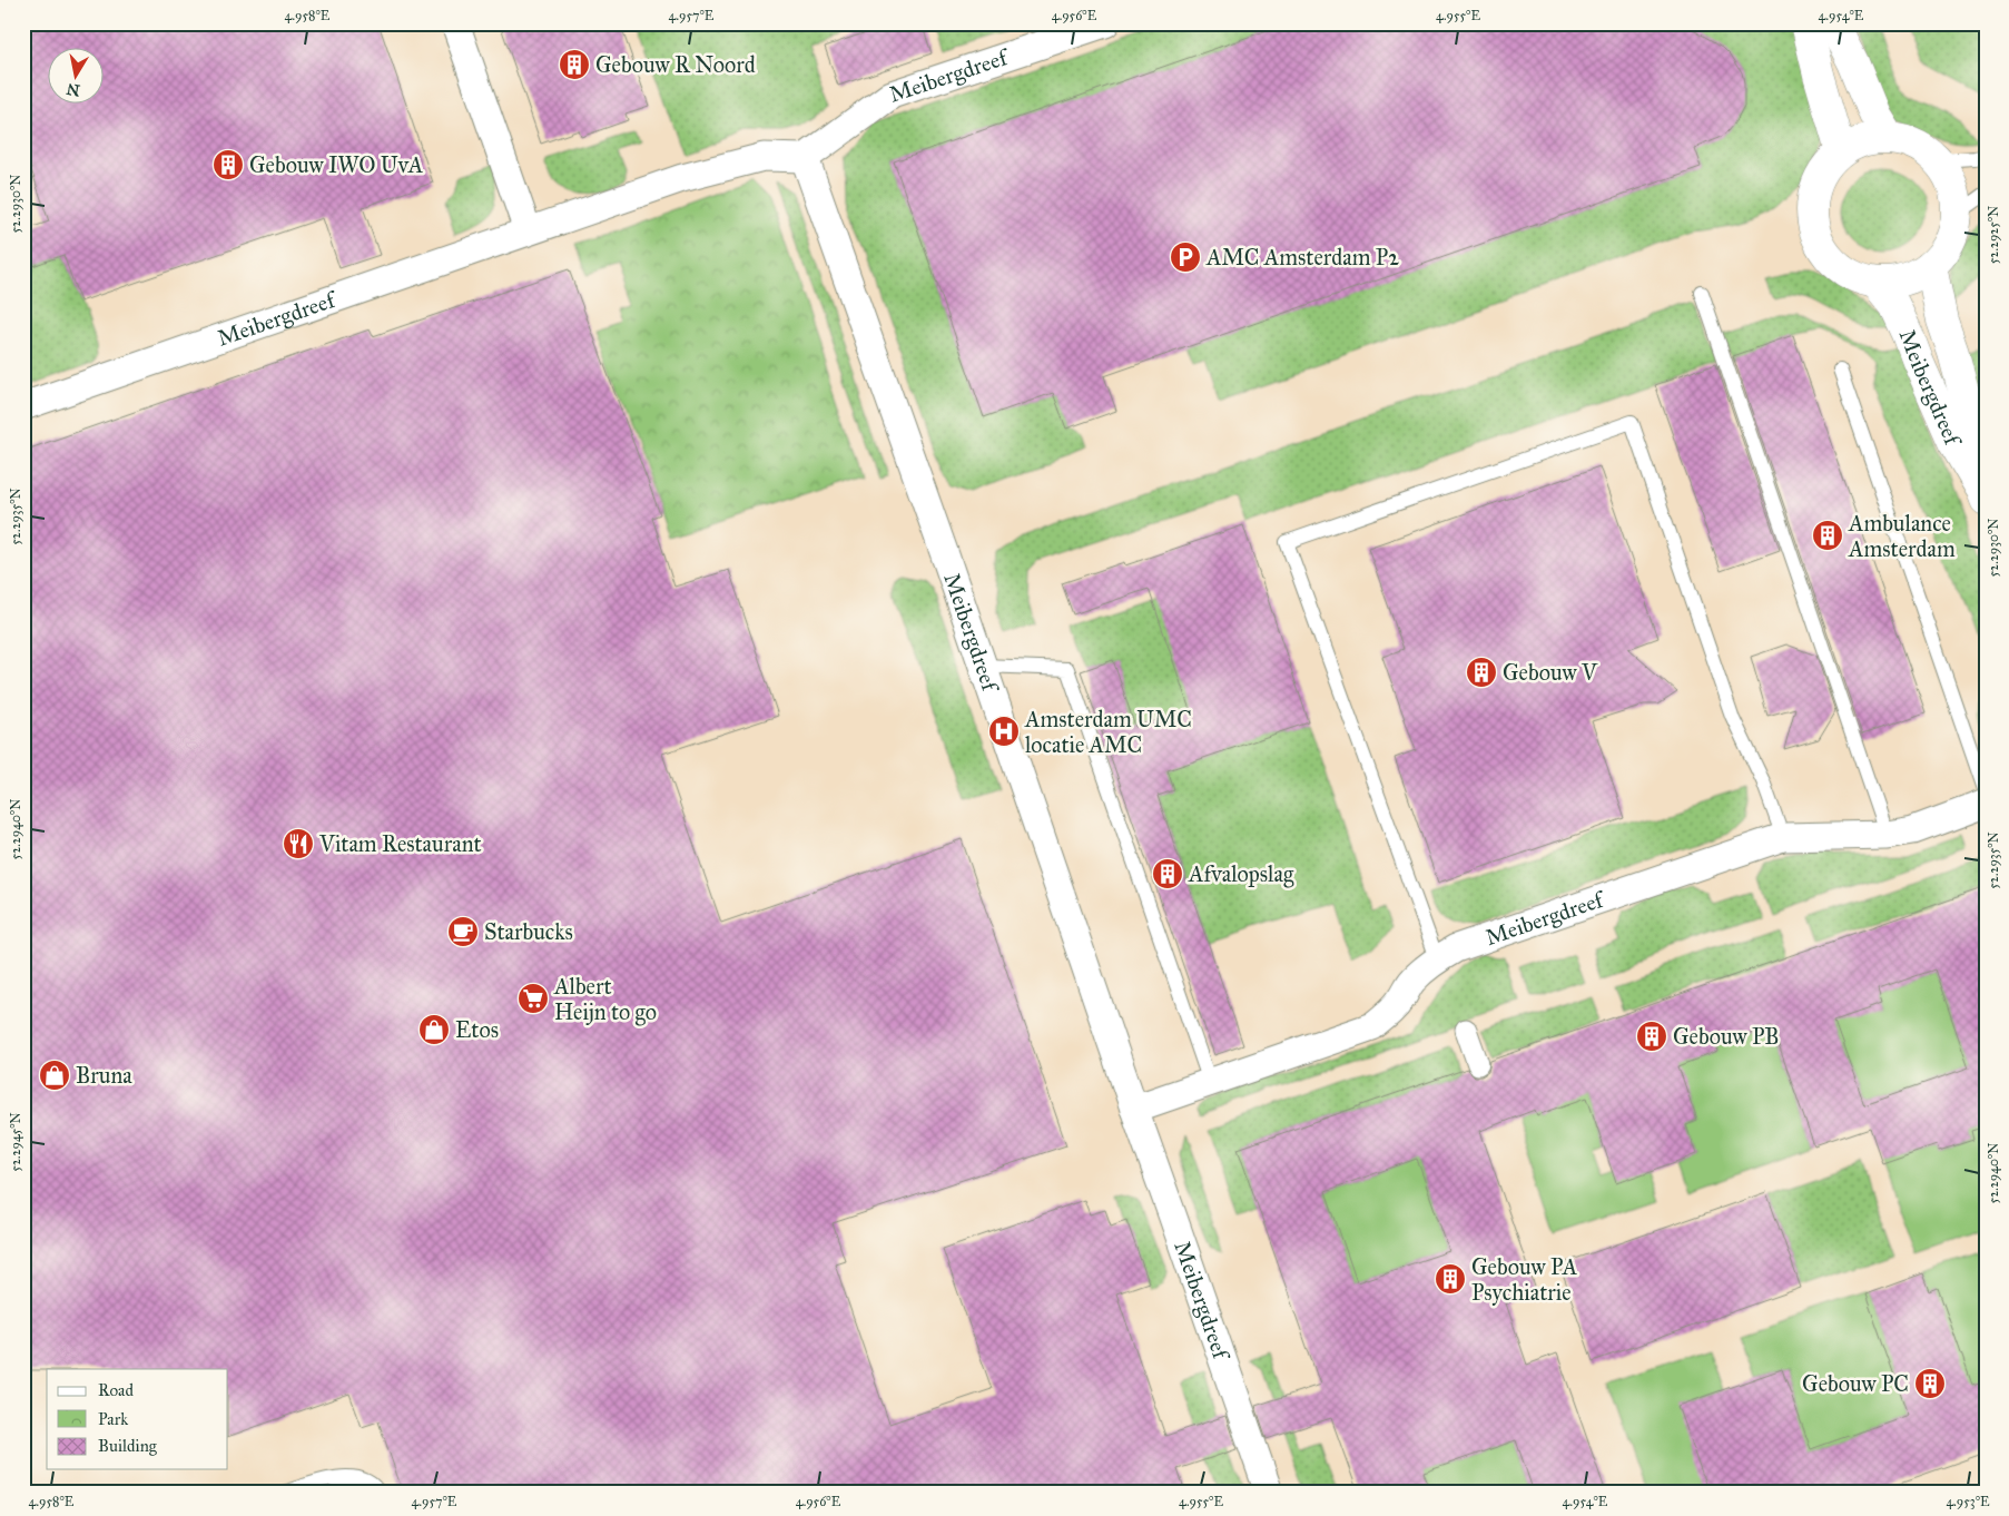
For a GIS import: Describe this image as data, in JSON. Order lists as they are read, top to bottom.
{
  "streets": {
    "street": ["Meibergdreef"]
  },
  "places": {
    "building": [
      "Gebouw R Noord",
      "Gebouw IWO UvA",
      "Ambulance Amsterdam",
      "Gebouw V",
      "Afvalopslag",
      "Gebouw PB",
      "Gebouw PA Psychiatrie",
      "Gebouw PC"
    ],
    "parking": ["AMC Amsterdam P2"],
    "hospital": ["Amsterdam UMC locatie AMC"],
    "restaurant": ["Vitam Restaurant"],
    "cafe": ["Starbucks"],
    "supermarket": ["Albert Heijn to go"],
    "shop": ["Etos", "Bruna"]
  },
  "legend": ["Road", "Park", "Building"],
  "north": "bottom",
  "coordinates": [
    "4.958°E",
    "4.957°E",
    "4.956°E",
    "4.955°E",
    "4.954°E",
    "52.2930°N",
    "52.2925°N",
    "52.2935°N",
    "52.2940°N",
    "52.2945°N",
    "4.953°E"
  ]
}
